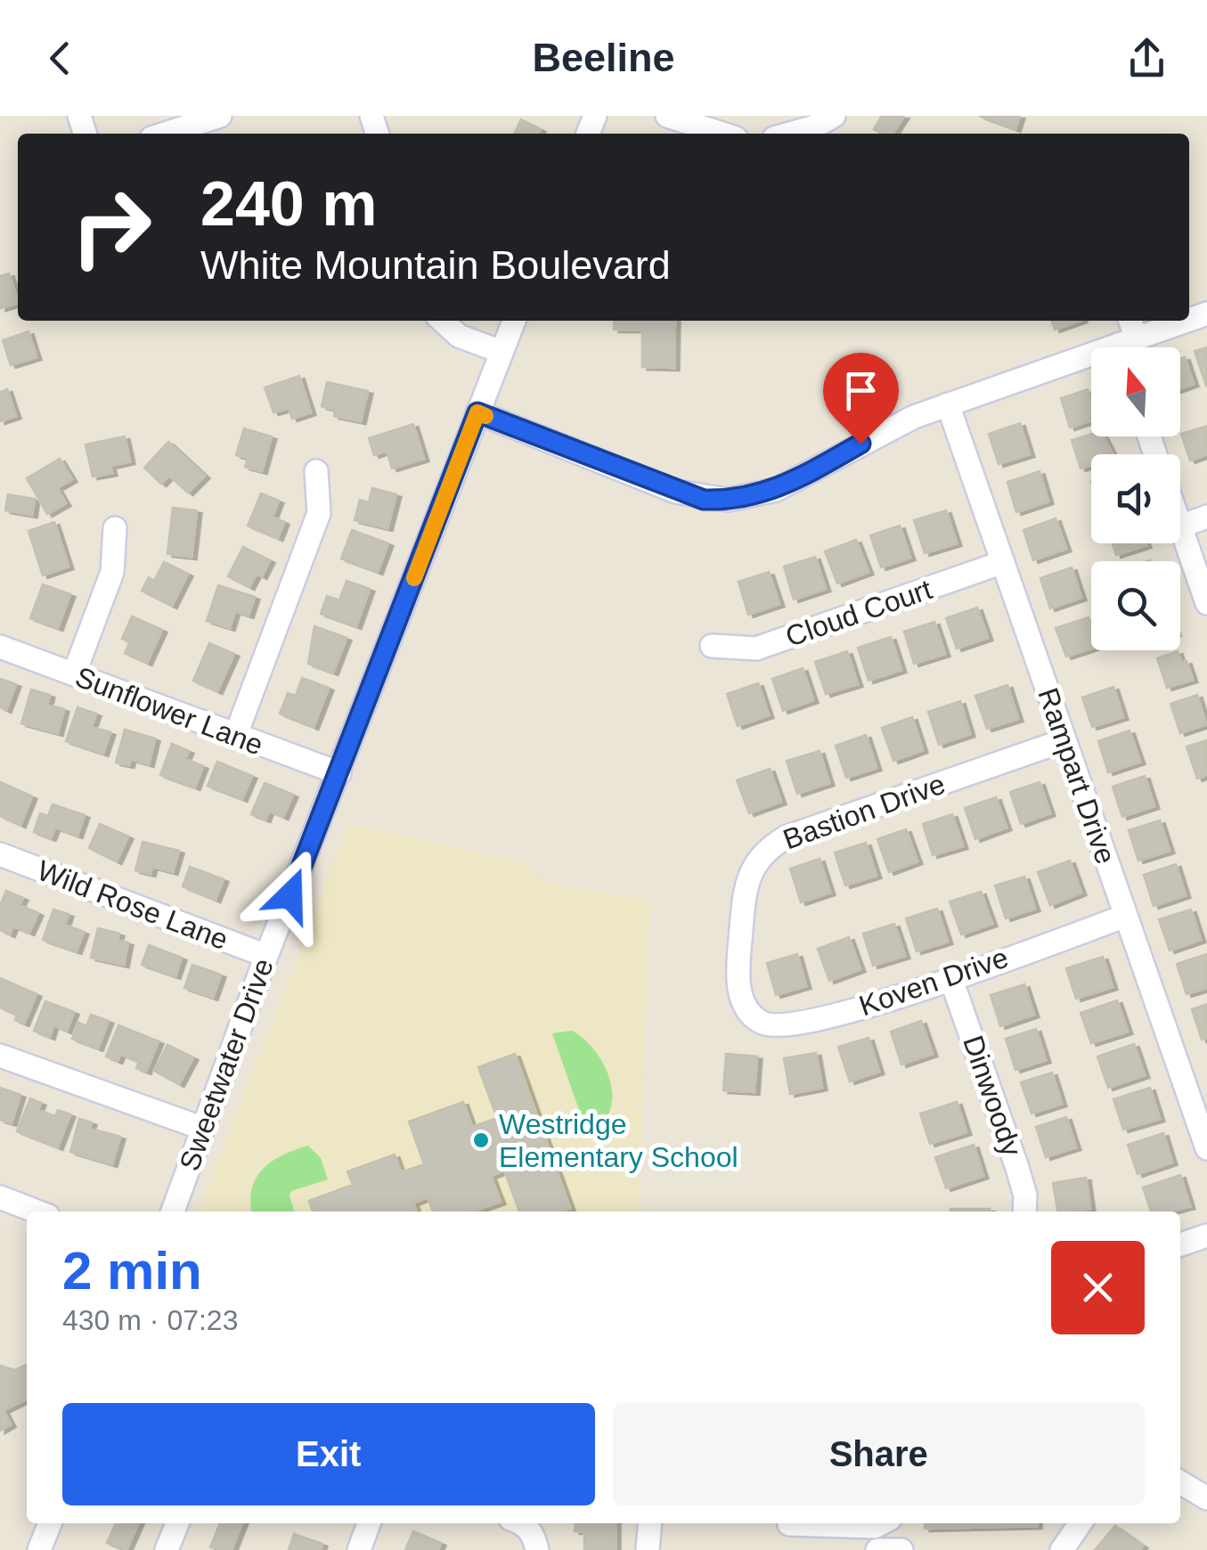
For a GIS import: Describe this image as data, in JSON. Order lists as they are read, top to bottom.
{
  "streets": {
    "street": [
      "Cloud Court",
      "Sunflower Lane",
      "Rampart Drive",
      "Bastion Drive",
      "Wild Rose Lane",
      "Koven Drive",
      "Sweetwater Drive",
      "Dinwoody"
    ]
  },
  "crossings": [
    ["Cloud Court", "Rampart Drive"],
    ["Sunflower Lane", "Sweetwater Drive"],
    ["Rampart Drive", "Bastion Drive"],
    ["Rampart Drive", "Koven Drive"],
    ["Bastion Drive", "Koven Drive"],
    ["Wild Rose Lane", "Sweetwater Drive"],
    ["Koven Drive", "Dinwoody"]
  ],
  "places": ["Westridge Elementary School"],
  "north": "top",
  "page": {
    "header": "Beeline",
    "turn": ["240 m", "White Mountain Boulevard"],
    "heading": ["2 min", "430 m · 07:23"],
    "buttons": ["Exit", "Share"]
  }
}
